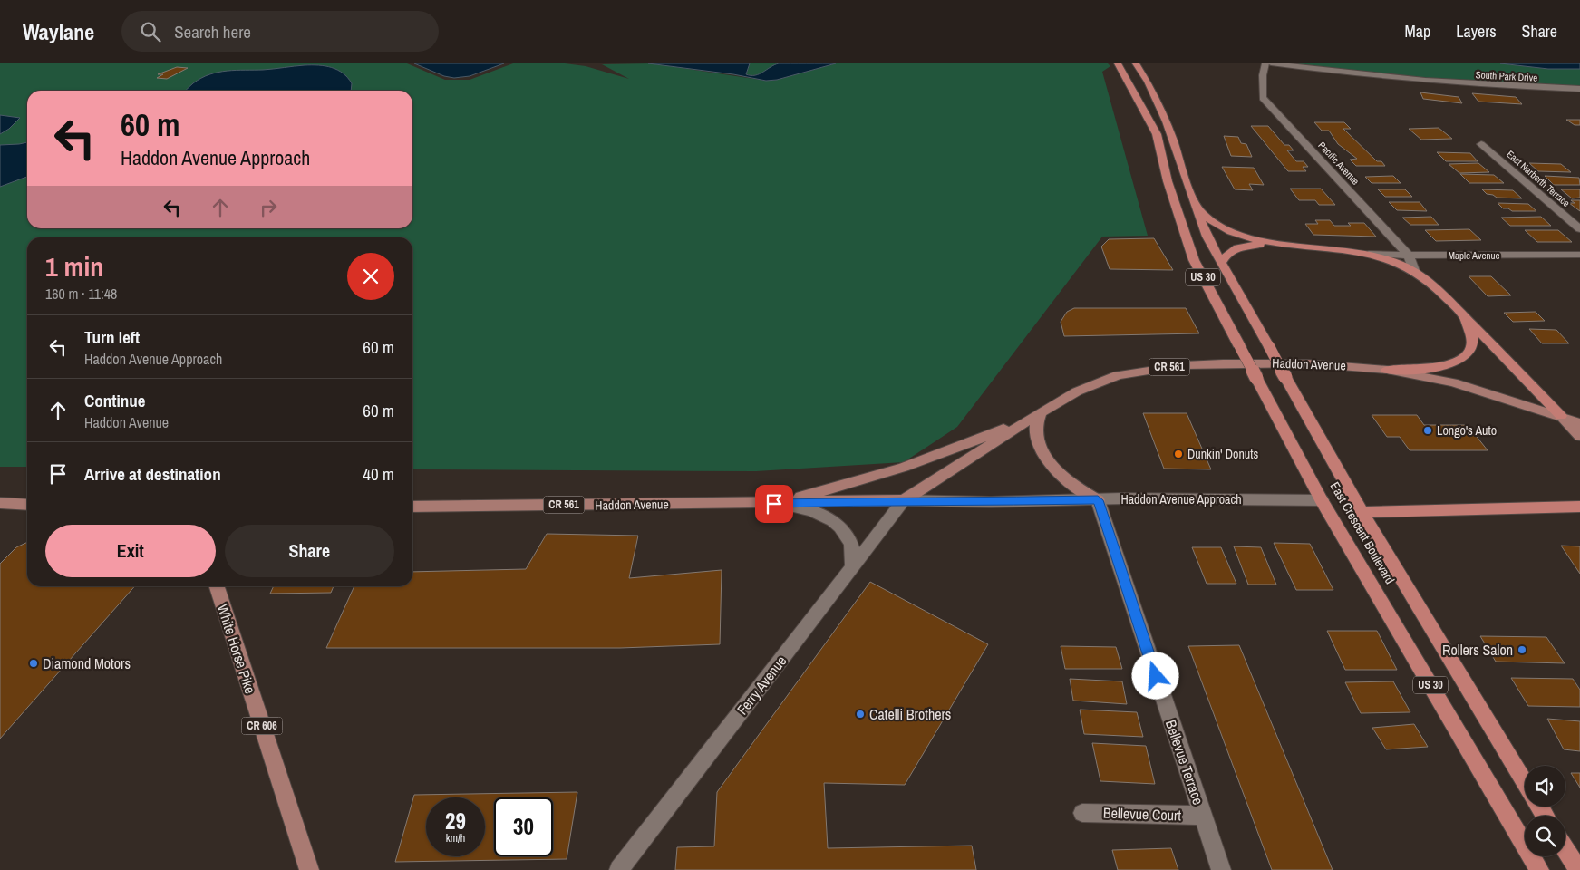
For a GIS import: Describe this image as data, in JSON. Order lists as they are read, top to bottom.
{
  "streets": {
    "highway": ["US 30", "East Crescent Boulevard"],
    "main road": [
      "Haddon Avenue",
      "CR 561",
      "White Horse Pike",
      "CR 606"
    ],
    "street": [
      "South Park Drive",
      "Pacific Avenue",
      "East Narberth Terrace",
      "Maple Avenue",
      "Haddon Avenue Approach",
      "Ferry Avenue",
      "Bellevue Terrace",
      "Bellevue Court"
    ]
  },
  "crossings": [
    ["Pacific Avenue", "Maple Avenue"],
    ["Haddon Avenue", "Haddon Avenue Approach"],
    ["Haddon Avenue", "Ferry Avenue"],
    ["Haddon Avenue Approach", "East Crescent Boulevard"],
    ["Haddon Avenue Approach", "Ferry Avenue"],
    ["Haddon Avenue Approach", "Bellevue Terrace"],
    ["Bellevue Terrace", "Bellevue Court"]
  ],
  "places": [
    "Longo's Auto",
    "Dunkin' Donuts",
    "Rollers Salon",
    "Diamond Motors",
    "Catelli Brothers"
  ],
  "page": {
    "header": "Waylane",
    "search": "Search here",
    "nav": ["Map", "Layers", "Share"],
    "turn": ["60 m", "Haddon Avenue Approach"],
    "heading": ["1 min", "160 m · 11:48"],
    "list": [
      {
        "name": "Turn left",
        "note": "Haddon Avenue Approach",
        "value": "60 m"
      },
      {
        "name": "Continue",
        "note": "Haddon Avenue",
        "value": "60 m"
      },
      {
        "name": "Arrive at destination",
        "value": "40 m"
      }
    ],
    "buttons": ["Exit", "Share"],
    "speed": "29 km/h",
    "limit": "30"
  }
}
